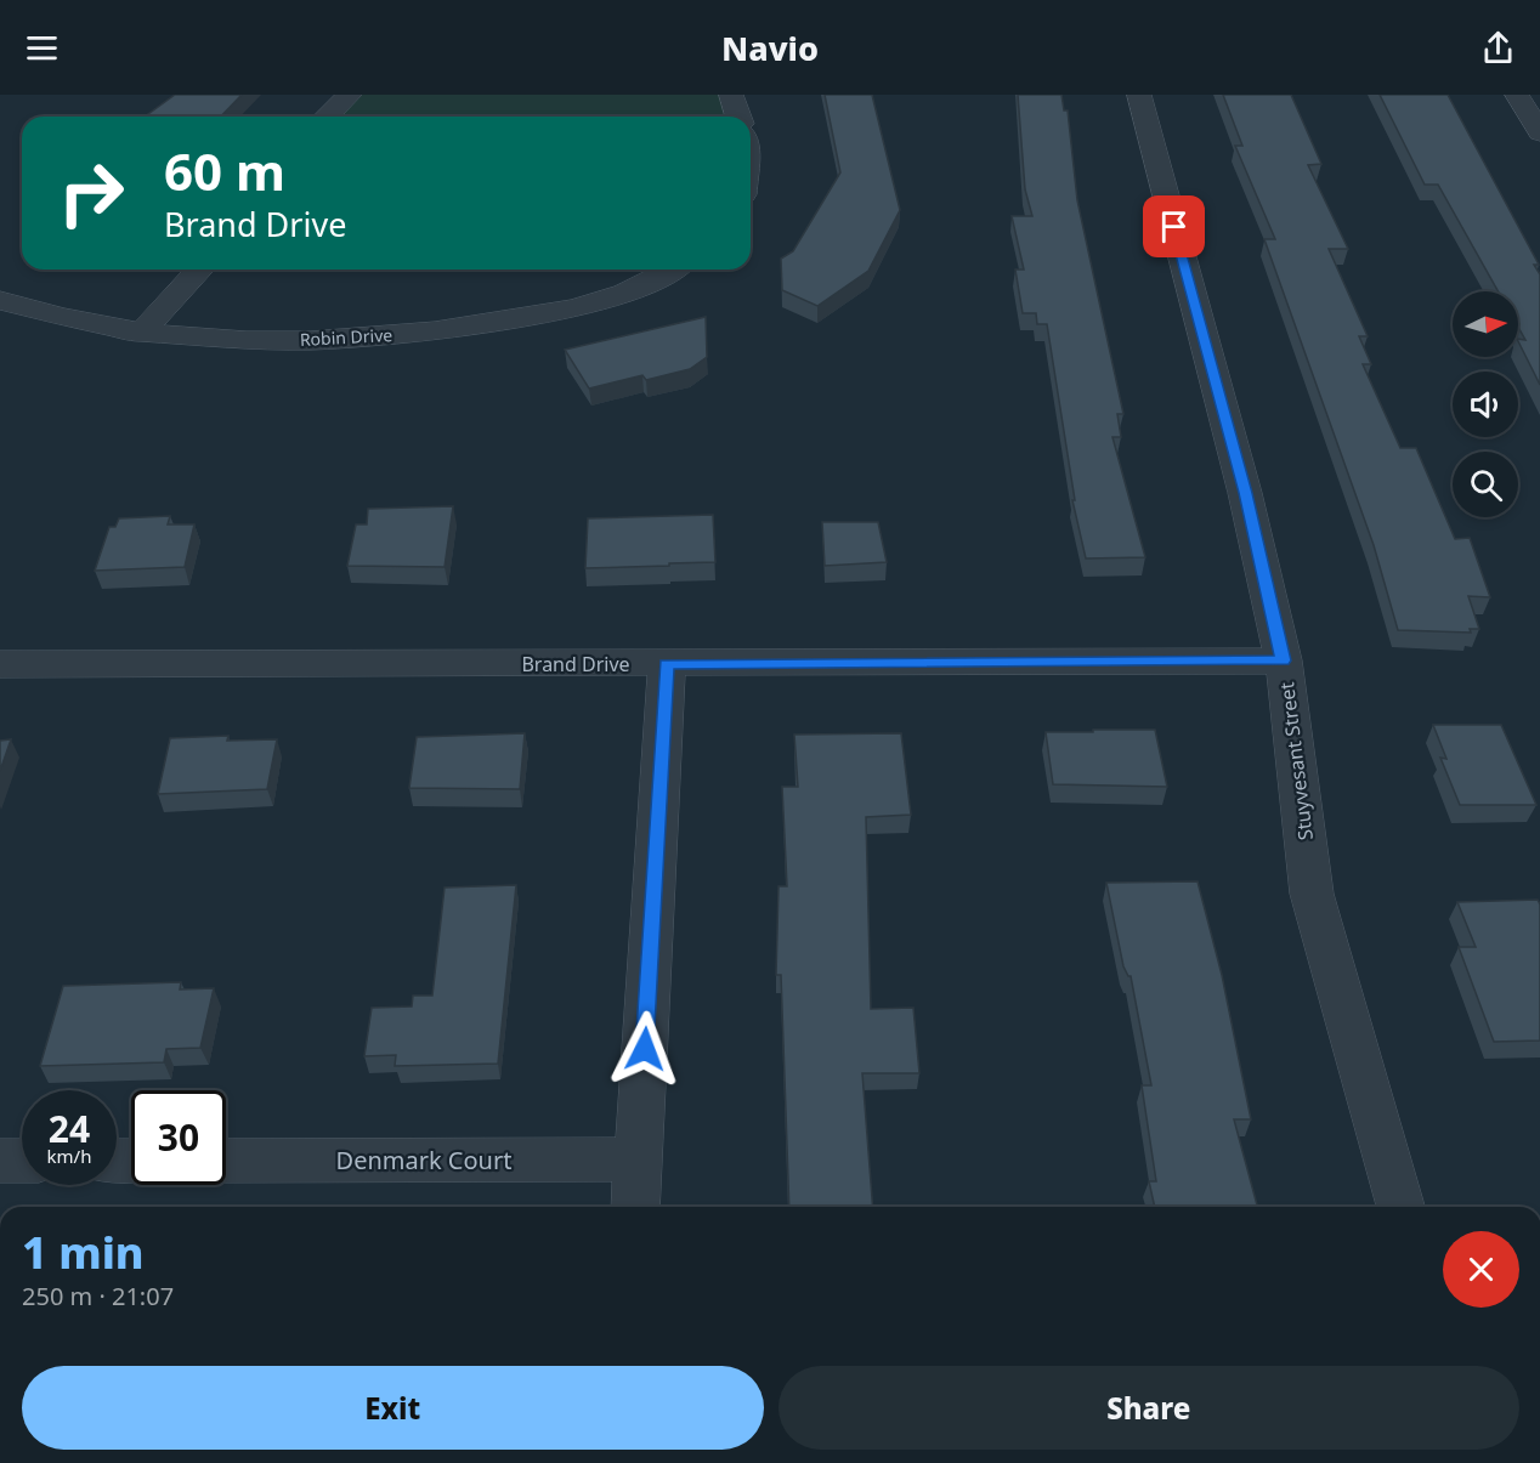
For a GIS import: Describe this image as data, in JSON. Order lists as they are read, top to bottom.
{
  "streets": {
    "street": [
      "Robin Drive",
      "Brand Drive",
      "Stuyvesant Street",
      "Denmark Court"
    ]
  },
  "crossings": [
    ["Brand Drive", "Stuyvesant Street"]
  ],
  "north": "right",
  "page": {
    "header": "Navio",
    "turn": ["60 m", "Brand Drive"],
    "speed": "24 km/h",
    "limit": "30",
    "heading": ["1 min", "250 m · 21:07"],
    "buttons": ["Exit", "Share"]
  }
}
